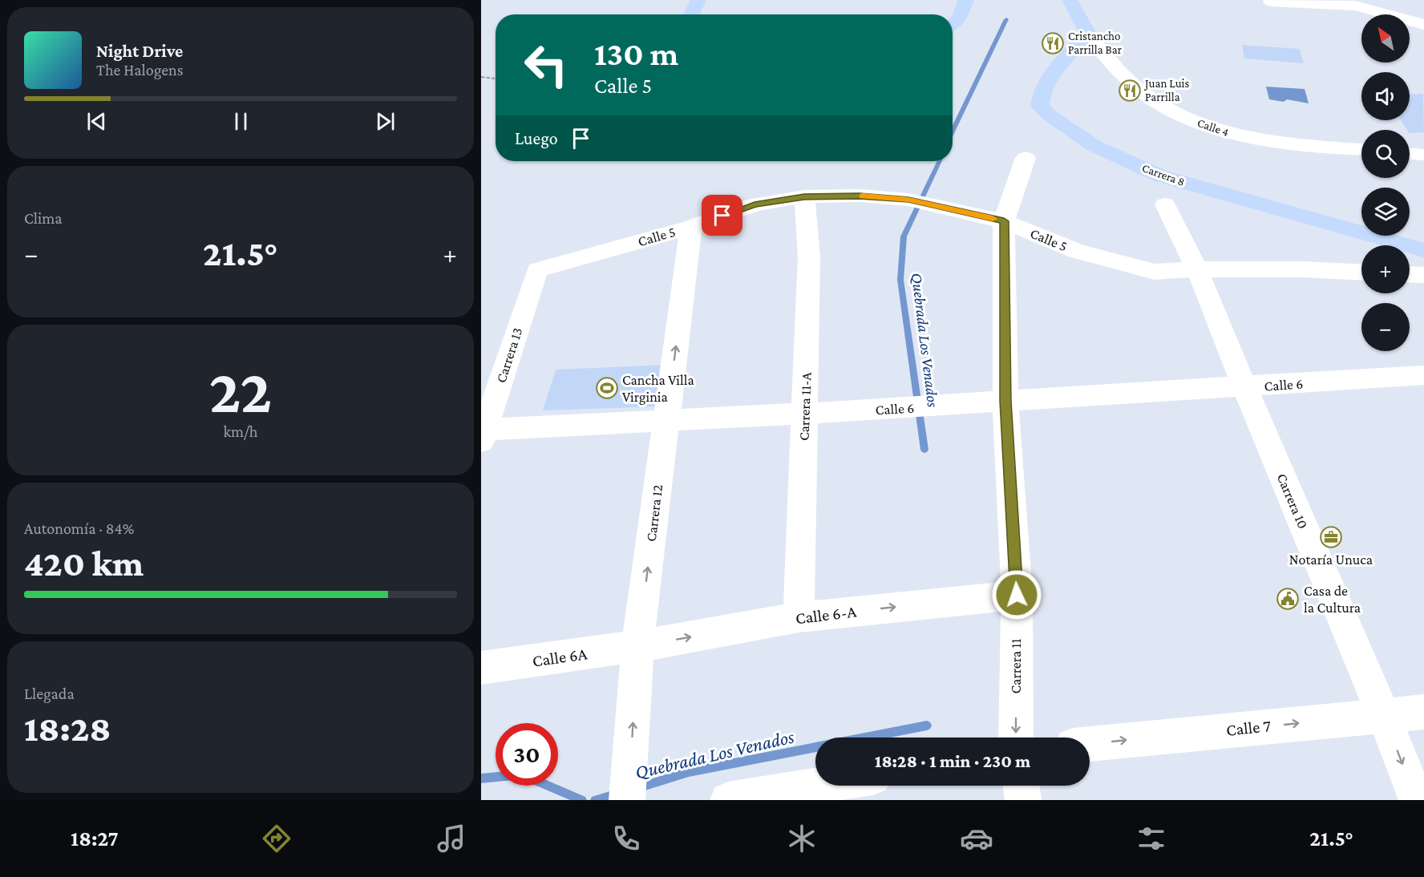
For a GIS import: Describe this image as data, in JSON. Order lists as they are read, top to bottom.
{
  "streets": {
    "main road": ["Carrera 8"],
    "street": [
      "Calle 4",
      "Calle 5",
      "Carrera 13",
      "Calle 6",
      "Carrera 11-A",
      "Carrera 10",
      "Carrera 12",
      "Calle 6-A",
      "Calle 6A",
      "Carrera 11",
      "Calle 7"
    ]
  },
  "crossings": [
    ["Calle 4", "Carrera 8"],
    ["Calle 5", "Carrera 13"],
    ["Calle 5", "Carrera 11-A"],
    ["Calle 5", "Carrera 10"],
    ["Calle 5", "Carrera 12"],
    ["Calle 5", "Carrera 11"],
    ["Carrera 13", "Calle 6"],
    ["Calle 6", "Carrera 11-A"],
    ["Calle 6", "Carrera 10"],
    ["Calle 6", "Carrera 12"],
    ["Calle 6", "Carrera 11"],
    ["Carrera 11-A", "Calle 6-A"],
    ["Carrera 10", "Calle 7"],
    ["Carrera 12", "Calle 6-A"],
    ["Carrera 12", "Calle 6A"],
    ["Calle 6-A", "Calle 6A"],
    ["Calle 6-A", "Carrera 11"]
  ],
  "one_way": ["Carrera 12", "Calle 6-A", "Calle 7"],
  "water": ["Quebrada Los Venados"],
  "places": {
    "restaurant": ["Cristancho Parrilla Bar", "Juan Luis Parrilla"],
    "sports": ["Cancha Villa Virginia"],
    "office": ["Notaría Unuca"],
    "public building": ["Casa de la Cultura"]
  },
  "north": "top left",
  "page": {
    "map_buttons": ["+", "−"],
    "turn": ["130 m", "Calle 5"],
    "song": ["Night Drive", "The Halogens"],
    "then": "Luego",
    "tile": [
      "Clima",
      ["22", "km/h"],
      ["Autonomía · 84%", "420 km"],
      ["Llegada", "18:28"]
    ],
    "heat": ["−", "21.5°", "+"],
    "limit": "30",
    "trip": "18:28 · 1 min · 230 m",
    "tabs": ["18:27", "21.5°"]
  }
}
